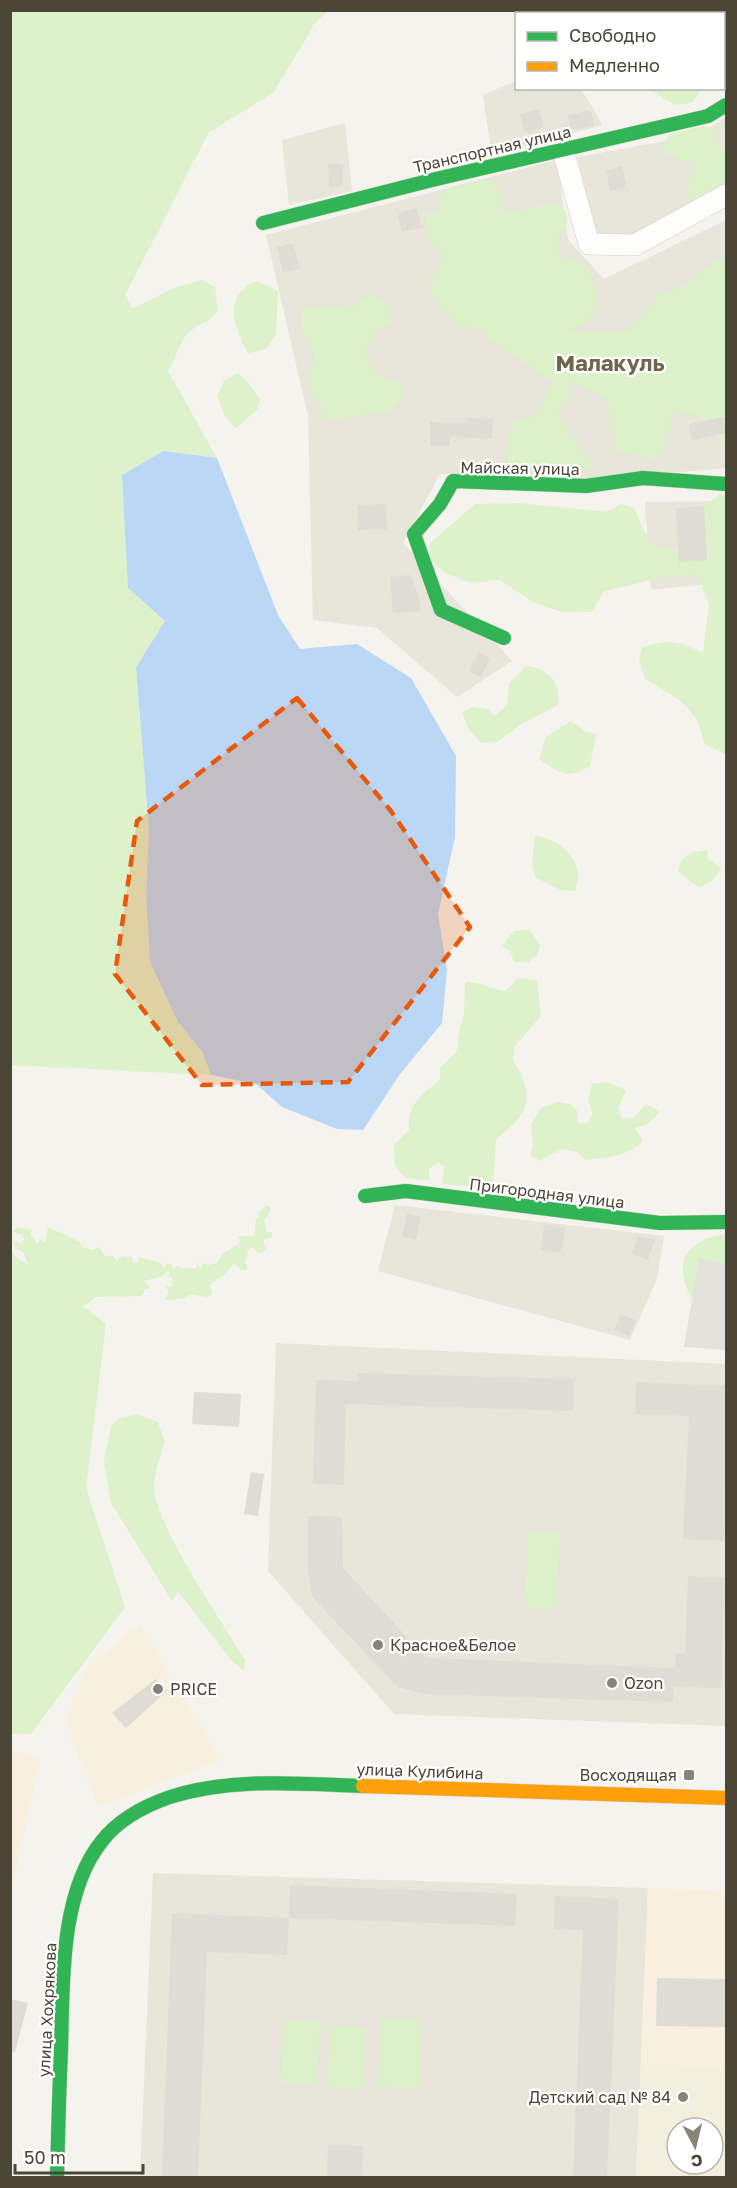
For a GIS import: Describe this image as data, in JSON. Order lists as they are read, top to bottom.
{
  "streets": {
    "street": [
      "Транспортная улица",
      "Майская улица",
      "Пригородная улица",
      "улица Кулибина",
      "улица Хохрякова"
    ]
  },
  "crossings": [
    ["улица Кулибина", "улица Хохрякова"]
  ],
  "districts": ["Малакуль"],
  "places": {
    "other": [
      "Красное&Белое",
      "Ozon",
      "PRICE",
      "Детский сад № 84"
    ],
    "transit": ["Восходящая"]
  },
  "legend": ["Свободно", "Медленно"],
  "scale_bar": "50 m",
  "north": "bottom"
}
